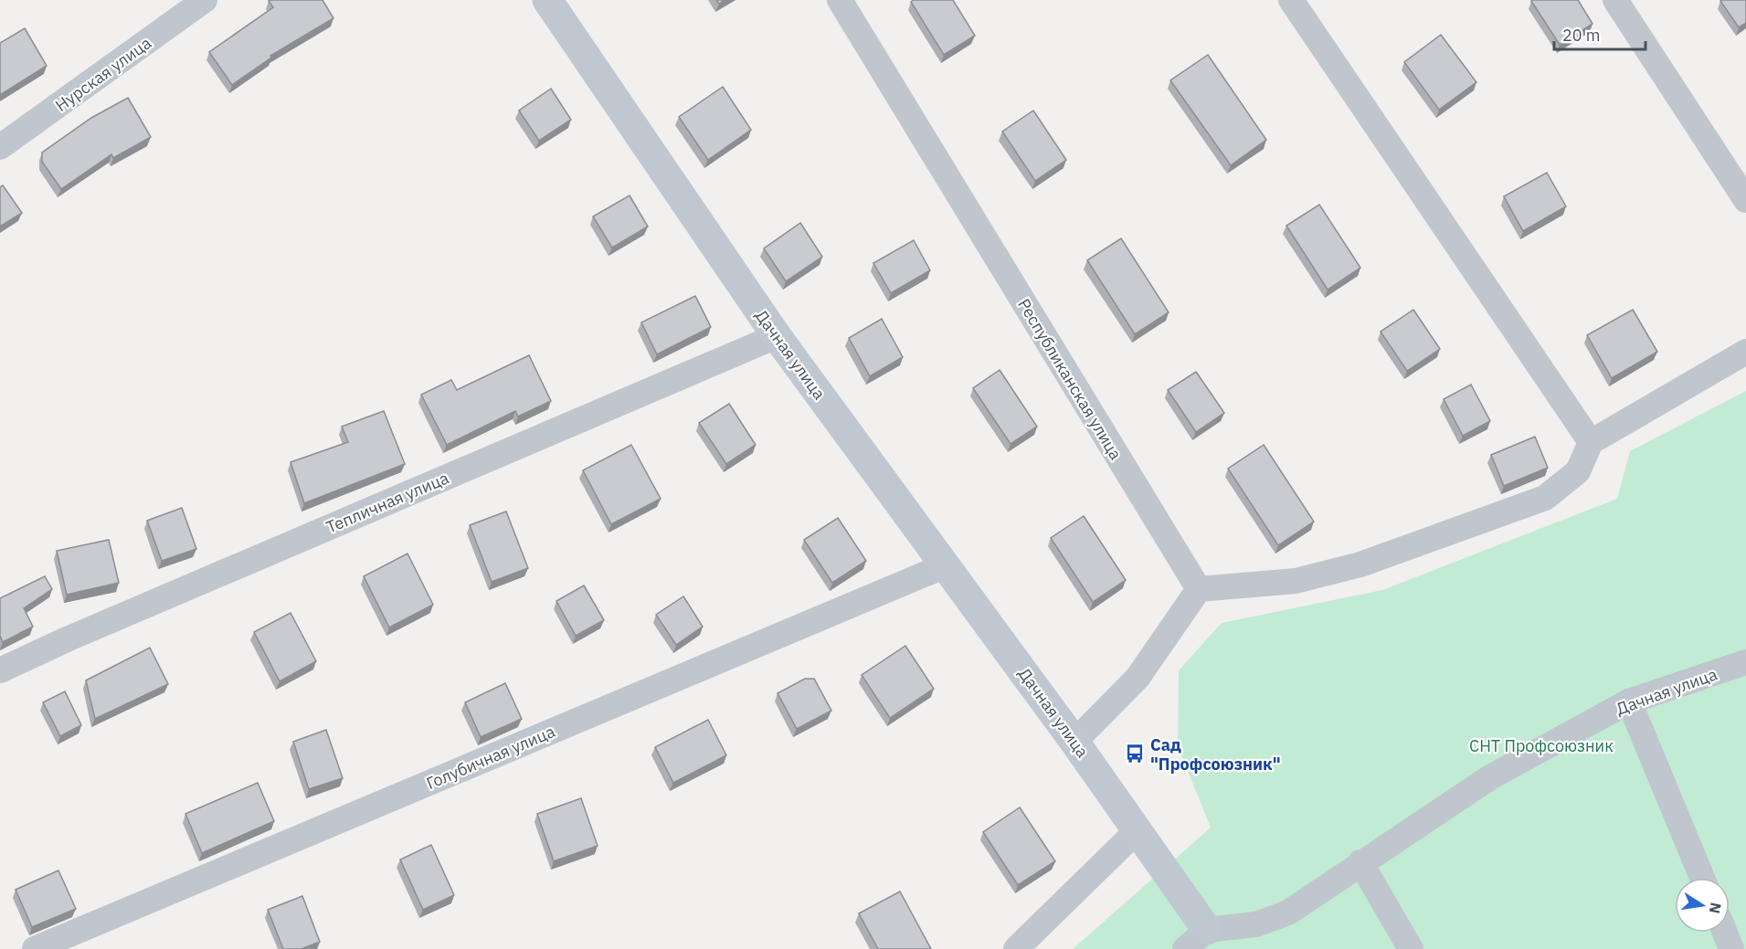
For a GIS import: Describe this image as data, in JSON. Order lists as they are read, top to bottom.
{
  "streets": {
    "street": [
      "Нурская улица",
      "Дачная улица",
      "Республиканская улица",
      "Тепличная улица",
      "Голубичная улица"
    ]
  },
  "crossings": [
    ["Дачная улица", "Тепличная улица"],
    ["Дачная улица", "Голубичная улица"]
  ],
  "parks": ["СНТ Профсоюзник"],
  "places": {
    "bus stop": ["Сад \"Профсоюзник\""]
  },
  "scale_bar": "20 m",
  "north": "right"
}
